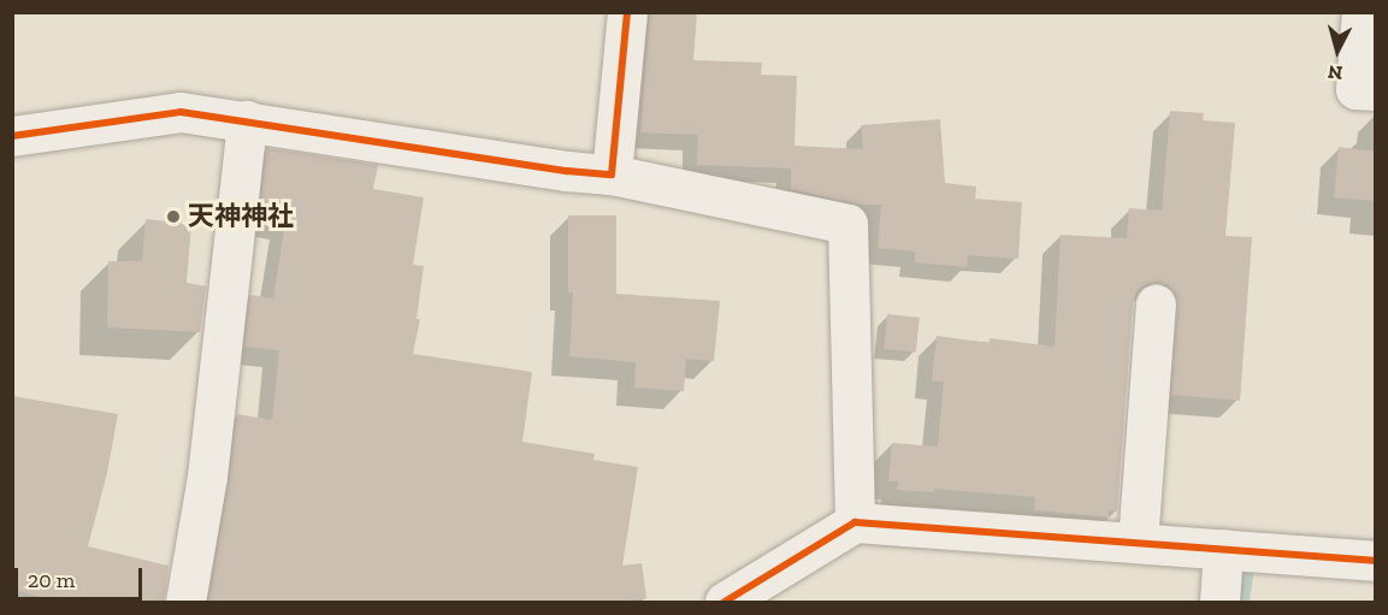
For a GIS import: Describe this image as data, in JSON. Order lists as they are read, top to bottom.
{
  "places": ["天神神社"],
  "scale_bar": "20 m",
  "north": "bottom"
}
